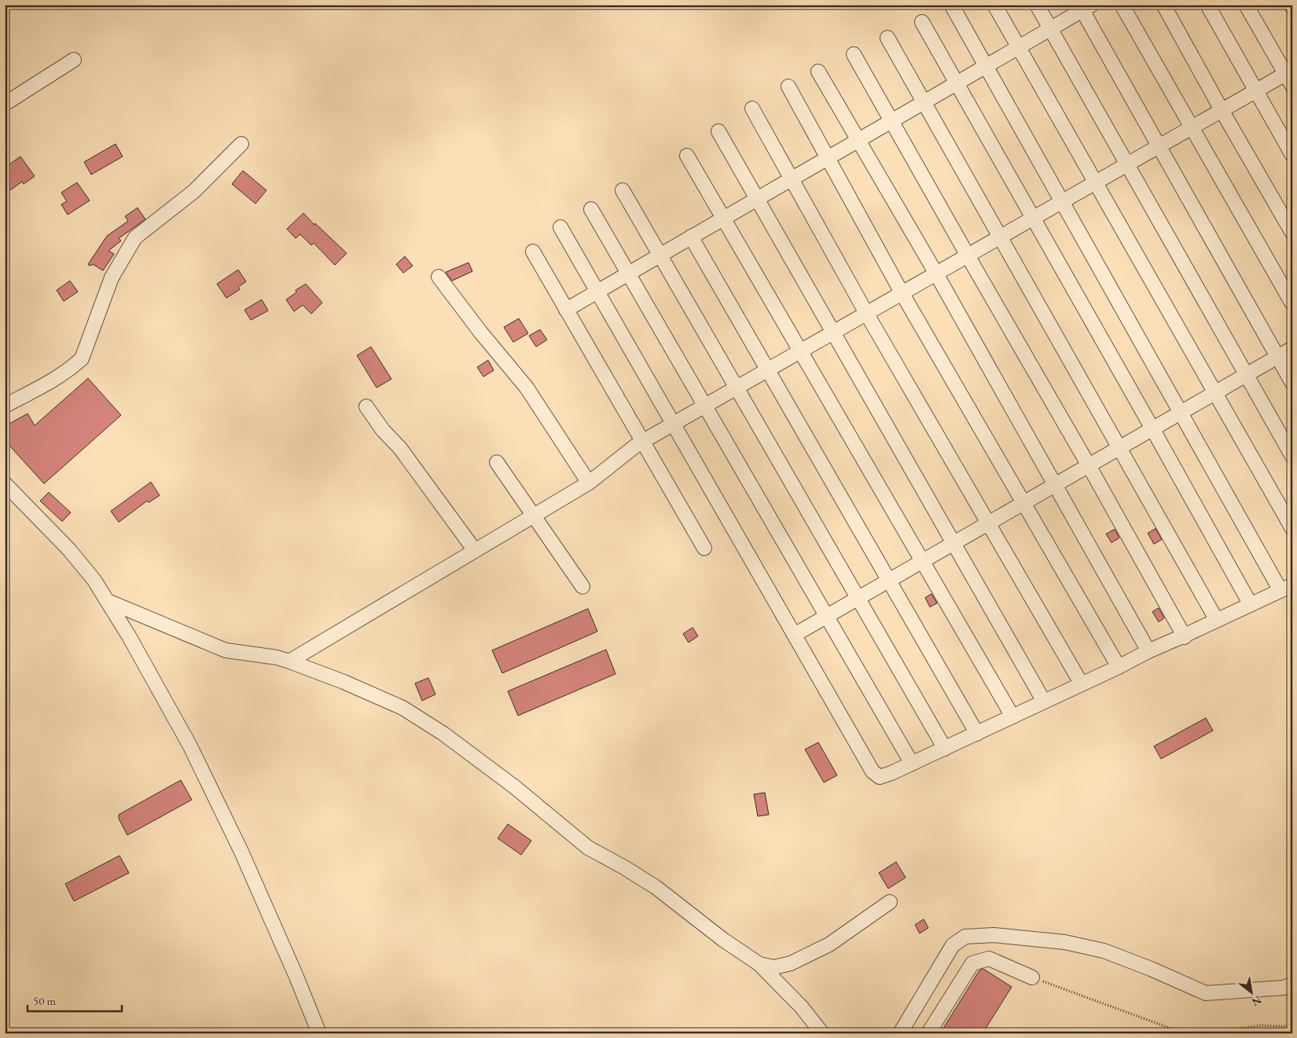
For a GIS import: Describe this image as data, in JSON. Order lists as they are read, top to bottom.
{
  "scale_bar": "50 m",
  "north": "bottom right"
}
